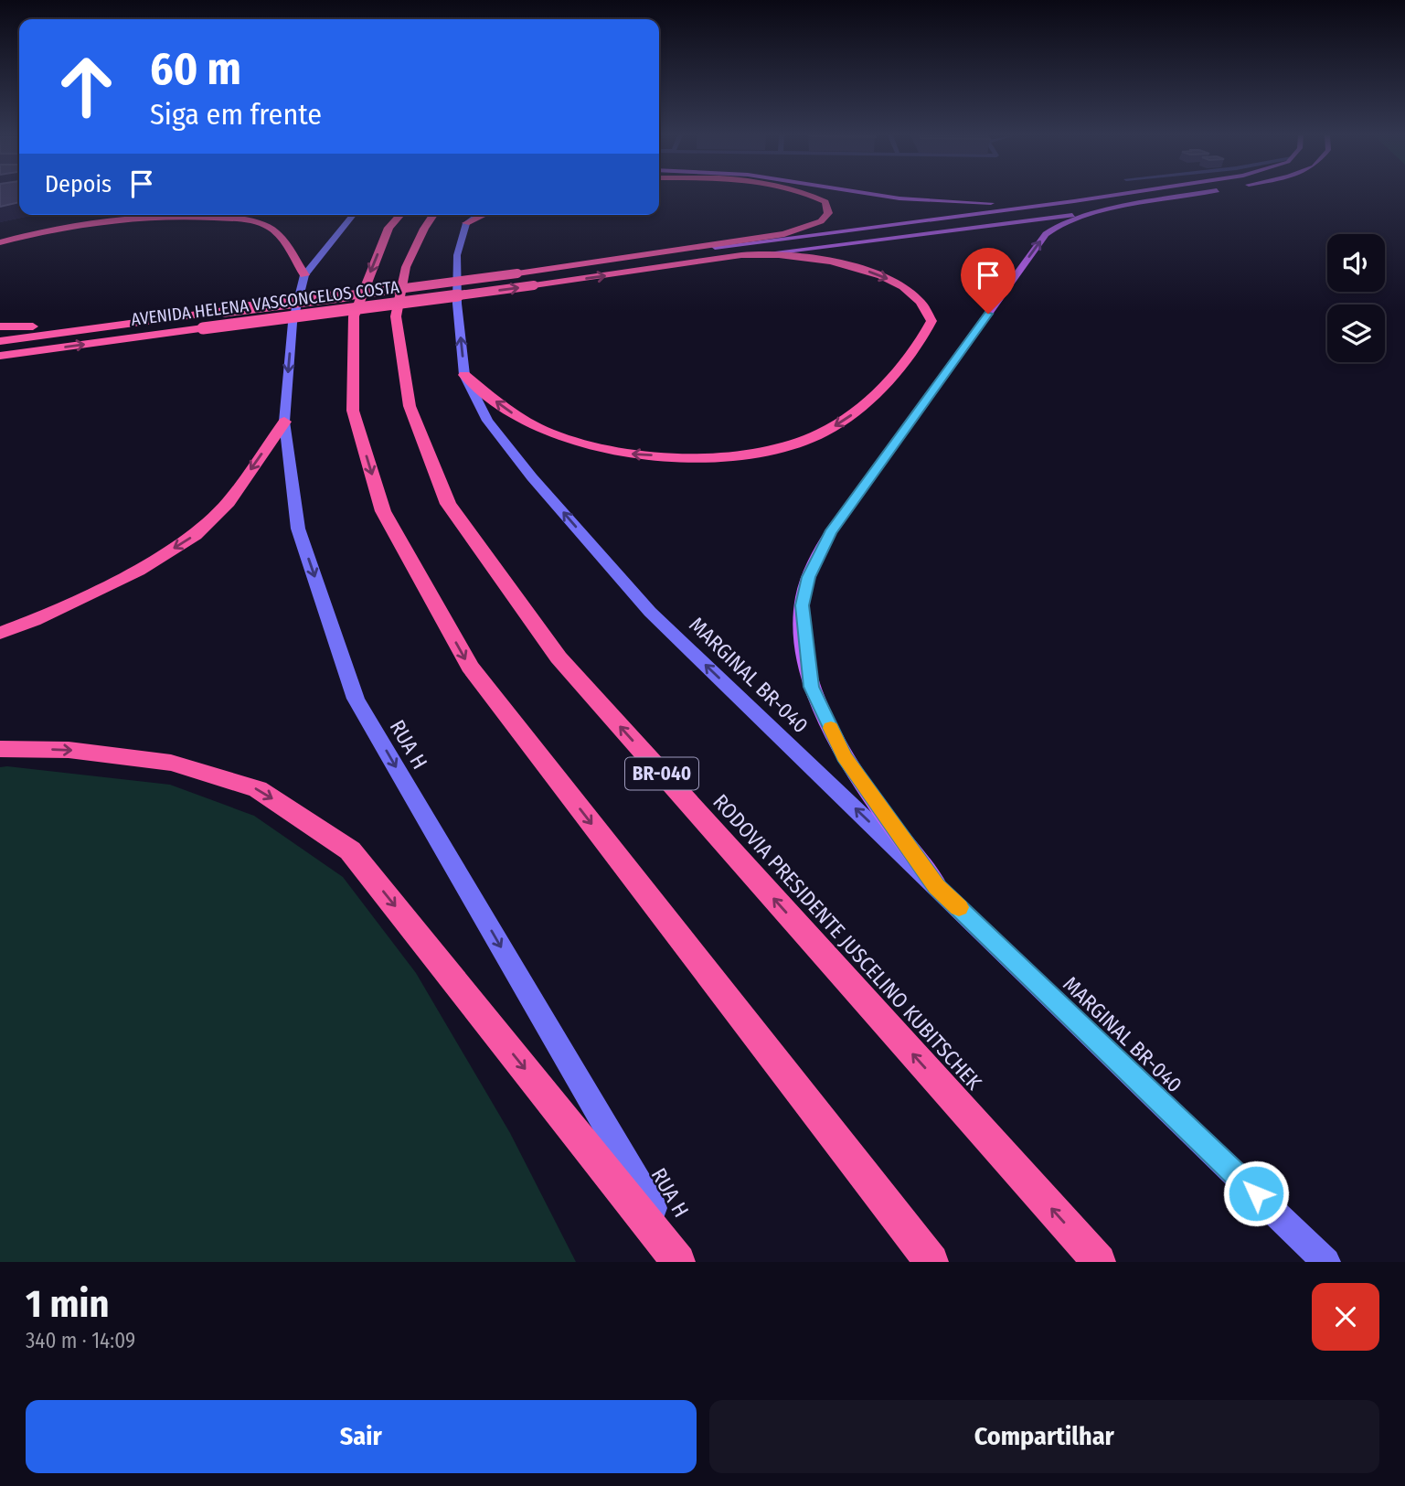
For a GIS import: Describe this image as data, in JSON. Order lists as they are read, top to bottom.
{
  "streets": {
    "highway": ["AVENIDA HELENA VASCONCELOS COSTA", "BR-040", "RODOVIA PRESIDENTE JUSCELINO KUBITSCHEK"],
    "main road": ["MARGINAL BR-040", "RUA H"]
  },
  "crossings": [
    ["AVENIDA HELENA VASCONCELOS COSTA", "MARGINAL BR-040"]
  ],
  "one_way": ["MARGINAL BR-040", "RUA H"],
  "page": {
    "turn": ["60 m", "Siga em frente"],
    "then": "Depois",
    "heading": ["1 min", "340 m · 14:09"],
    "buttons": ["Sair", "Compartilhar"]
  }
}
